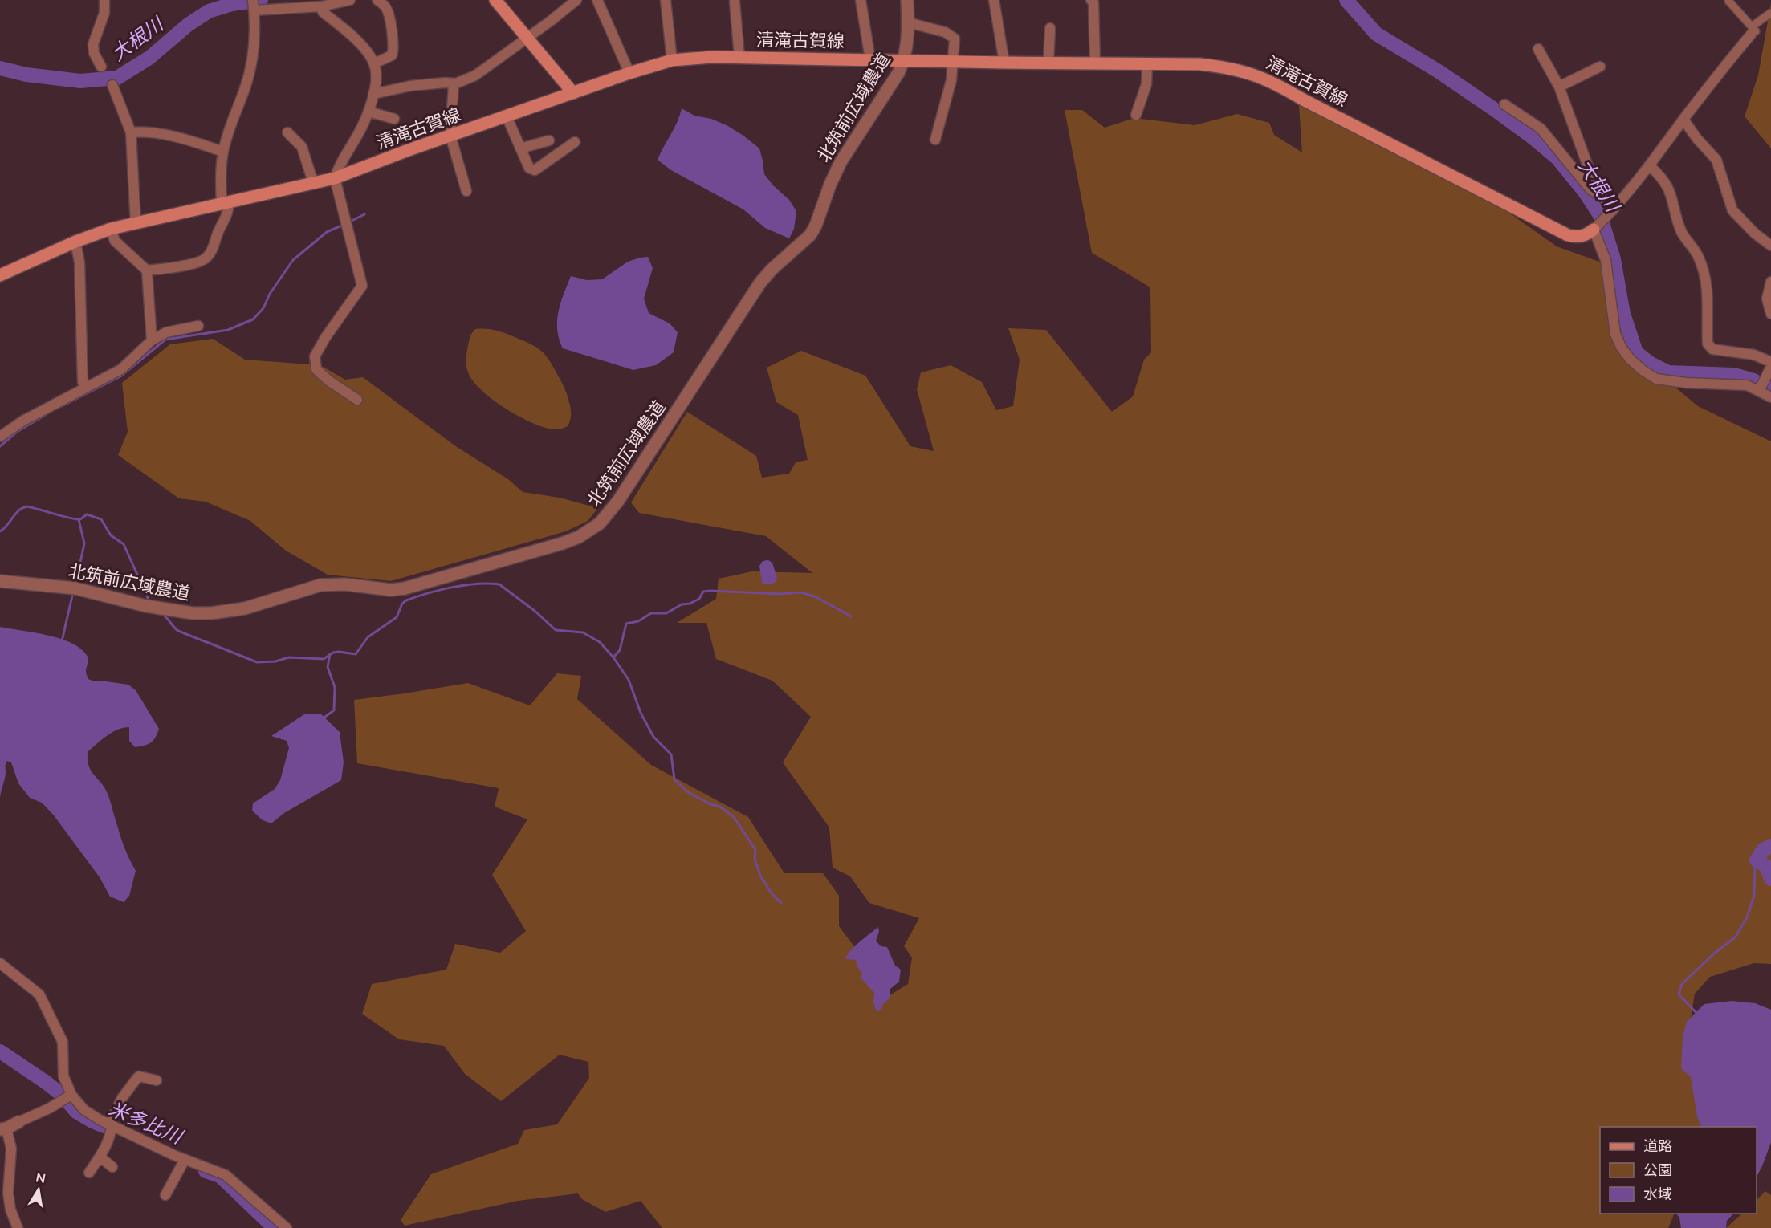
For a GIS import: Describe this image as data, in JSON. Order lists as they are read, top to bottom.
{
  "streets": {
    "main road": ["清滝古賀線"],
    "street": ["北筑前広域農道"]
  },
  "crossings": [
    ["清滝古賀線", "北筑前広域農道"]
  ],
  "water": ["大根川", "米多比川"],
  "legend": ["道路", "公園", "水域"],
  "north": "top"
}
